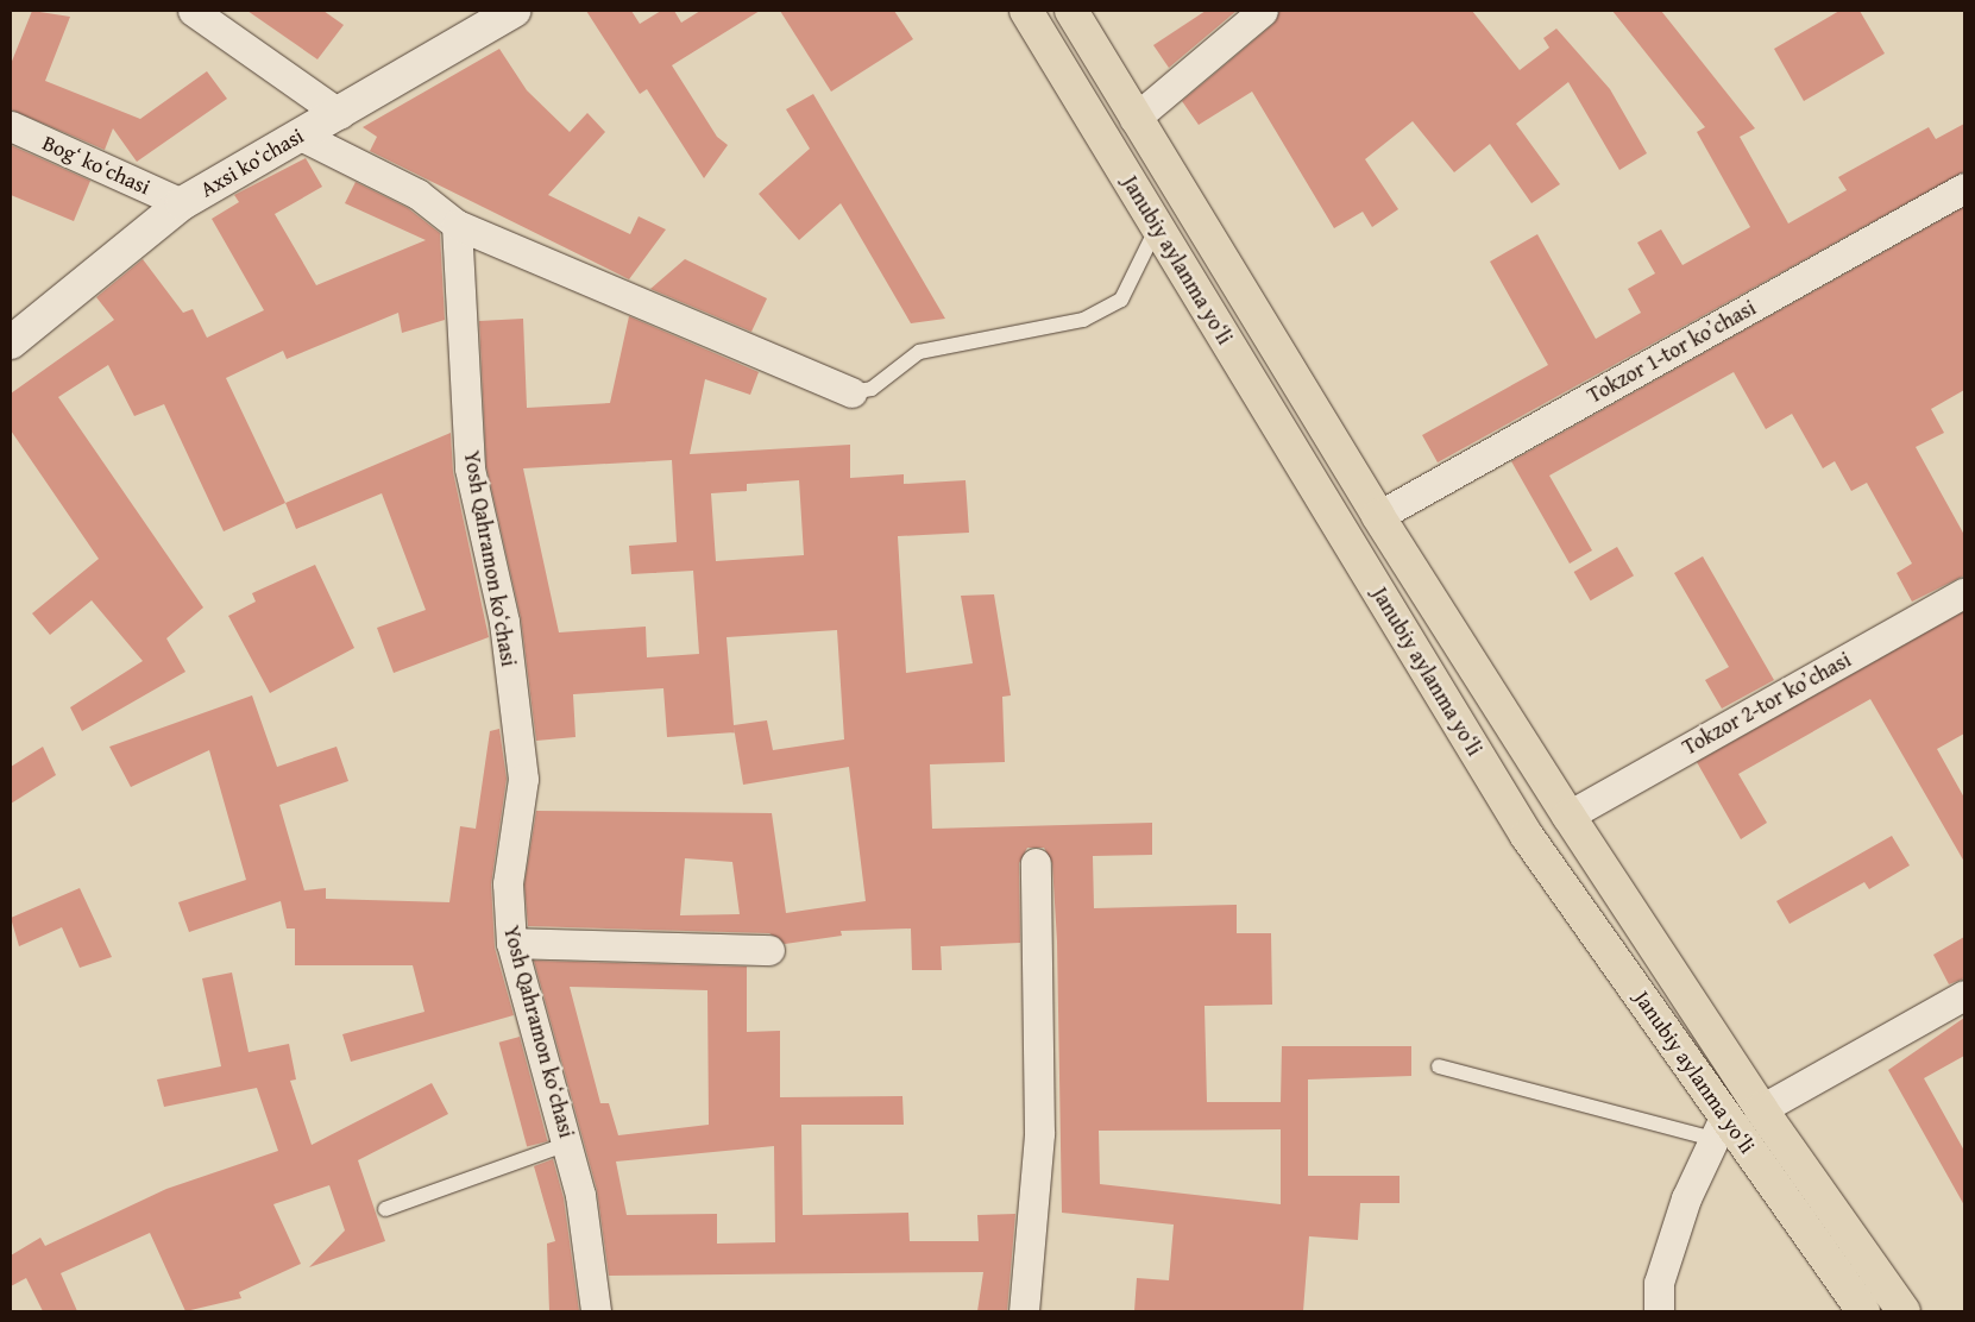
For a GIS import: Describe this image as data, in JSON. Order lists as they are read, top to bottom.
{
  "streets": {
    "highway": ["Janubiy aylanma yoʻli"],
    "street": [
      "Axsi koʻchasi",
      "Bogʻ koʻchasi",
      "Tokzor 1-tor koʼchasi",
      "Yosh Qahramon koʻchasi",
      "Tokzor 2-tor koʼchasi"
    ]
  },
  "crossings": [
    ["Axsi koʻchasi", "Bogʻ koʻchasi"],
    ["Janubiy aylanma yoʻli", "Tokzor 1-tor koʼchasi"],
    ["Janubiy aylanma yoʻli", "Tokzor 2-tor koʼchasi"]
  ]
}
